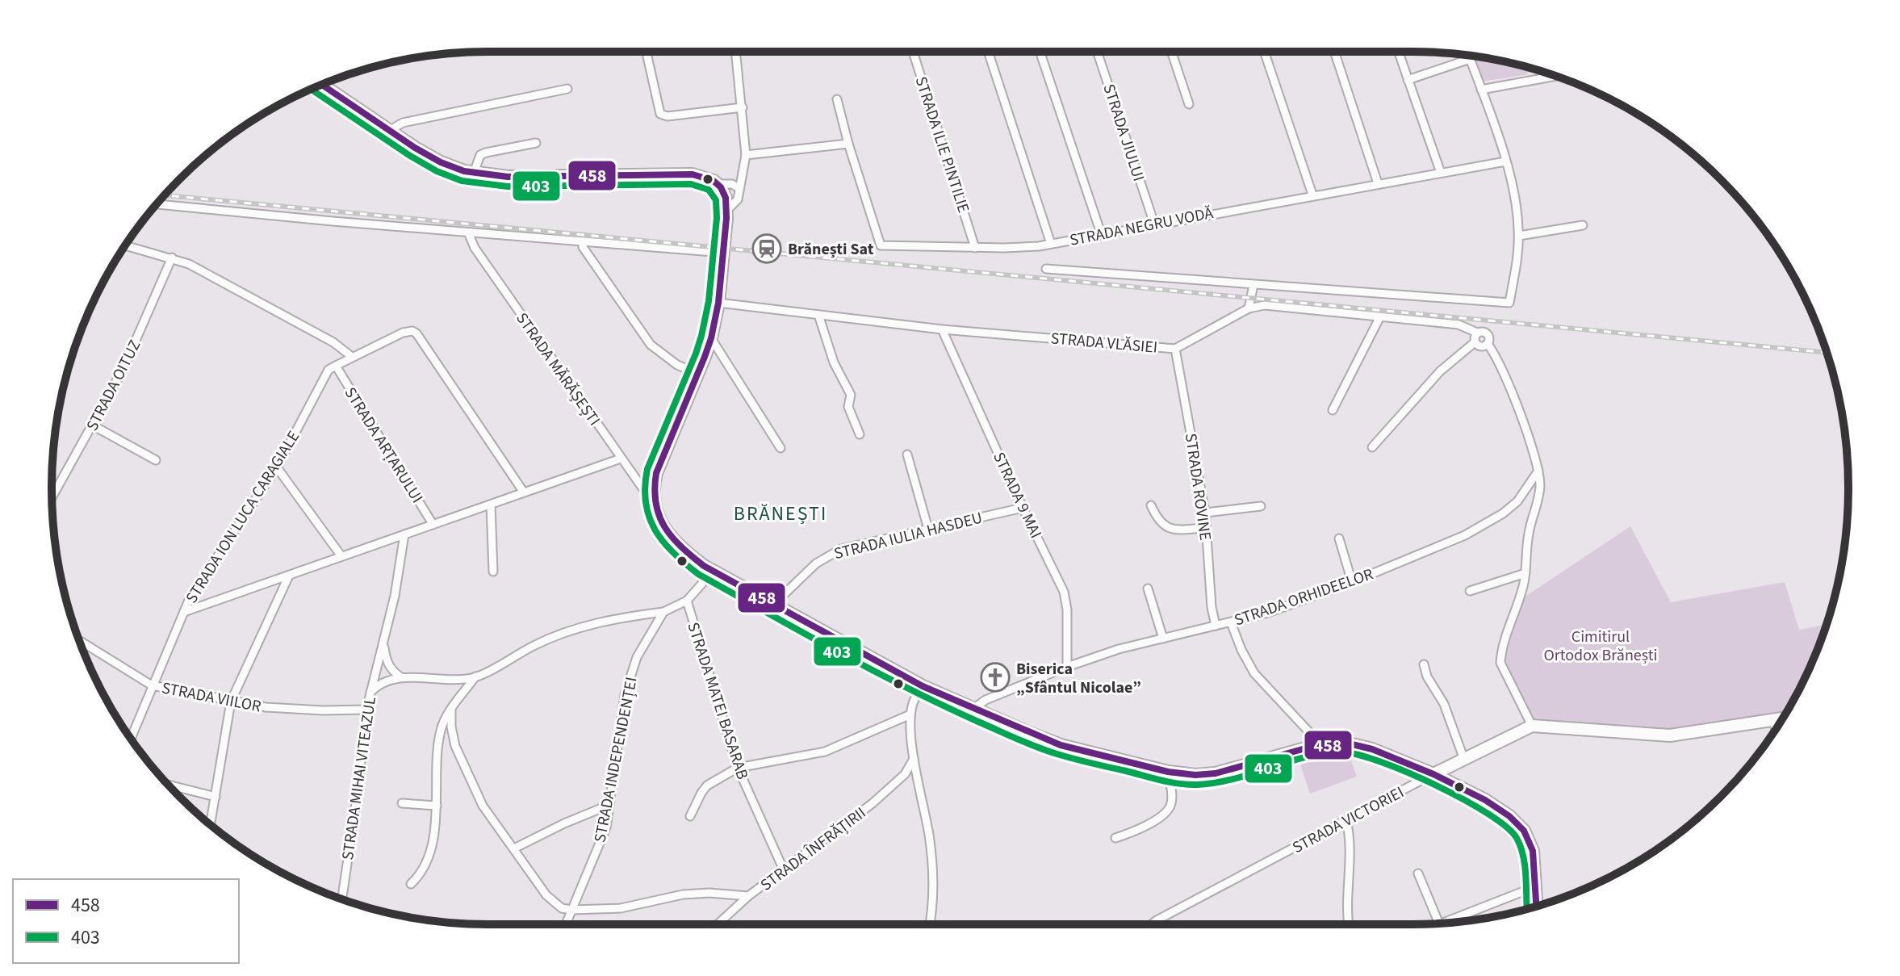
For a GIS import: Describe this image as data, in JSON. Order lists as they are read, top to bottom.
{
  "streets": {
    "main road": ["STRADA VICTORIEI"],
    "street": [
      "STRADA JIULUI",
      "STRADA ILIE PINTILIE",
      "STRADA NEGRU VODĂ",
      "STRADA VLĂSIEI",
      "STRADA MĂRĂȘEȘTI",
      "STRADA OITUZ",
      "STRADA ARȚARULUI",
      "STRADA ROVINE",
      "STRADA 9 MAI",
      "STRADA ION LUCA CARAGIALE",
      "STRADA IULIA HASDEU",
      "STRADA ORHIDEELOR",
      "STRADA VIILOR",
      "STRADA MATEI BASARAB",
      "STRADA INDEPENDENȚEI",
      "STRADA MIHAI VITEAZUL",
      "STRADA ÎNFRĂȚIRII"
    ]
  },
  "crossings": [
    ["STRADA JIULUI", "STRADA NEGRU VODĂ"],
    ["STRADA ILIE PINTILIE", "STRADA NEGRU VODĂ"],
    ["STRADA VLĂSIEI", "STRADA ROVINE"],
    ["STRADA VLĂSIEI", "STRADA 9 MAI"],
    ["STRADA MĂRĂȘEȘTI", "STRADA ION LUCA CARAGIALE"],
    ["STRADA ARȚARULUI", "STRADA ION LUCA CARAGIALE"],
    ["STRADA ROVINE", "STRADA ORHIDEELOR"],
    ["STRADA 9 MAI", "STRADA IULIA HASDEU"],
    ["STRADA 9 MAI", "STRADA ORHIDEELOR"],
    ["STRADA ION LUCA CARAGIALE", "STRADA VIILOR"],
    ["STRADA ION LUCA CARAGIALE", "STRADA MIHAI VITEAZUL"],
    ["STRADA VIILOR", "STRADA MIHAI VITEAZUL"],
    ["STRADA MATEI BASARAB", "STRADA ÎNFRĂȚIRII"]
  ],
  "districts": ["BRĂNEȘTI"],
  "parks": ["Cimitirul Ortodox Brănești"],
  "places": {
    "station": ["Brănești Sat"],
    "church": ["Biserica „Sfântul Nicolae”"]
  },
  "lines": ["transit line 458", "transit line 403"],
  "legend": ["458", "403"]
}
